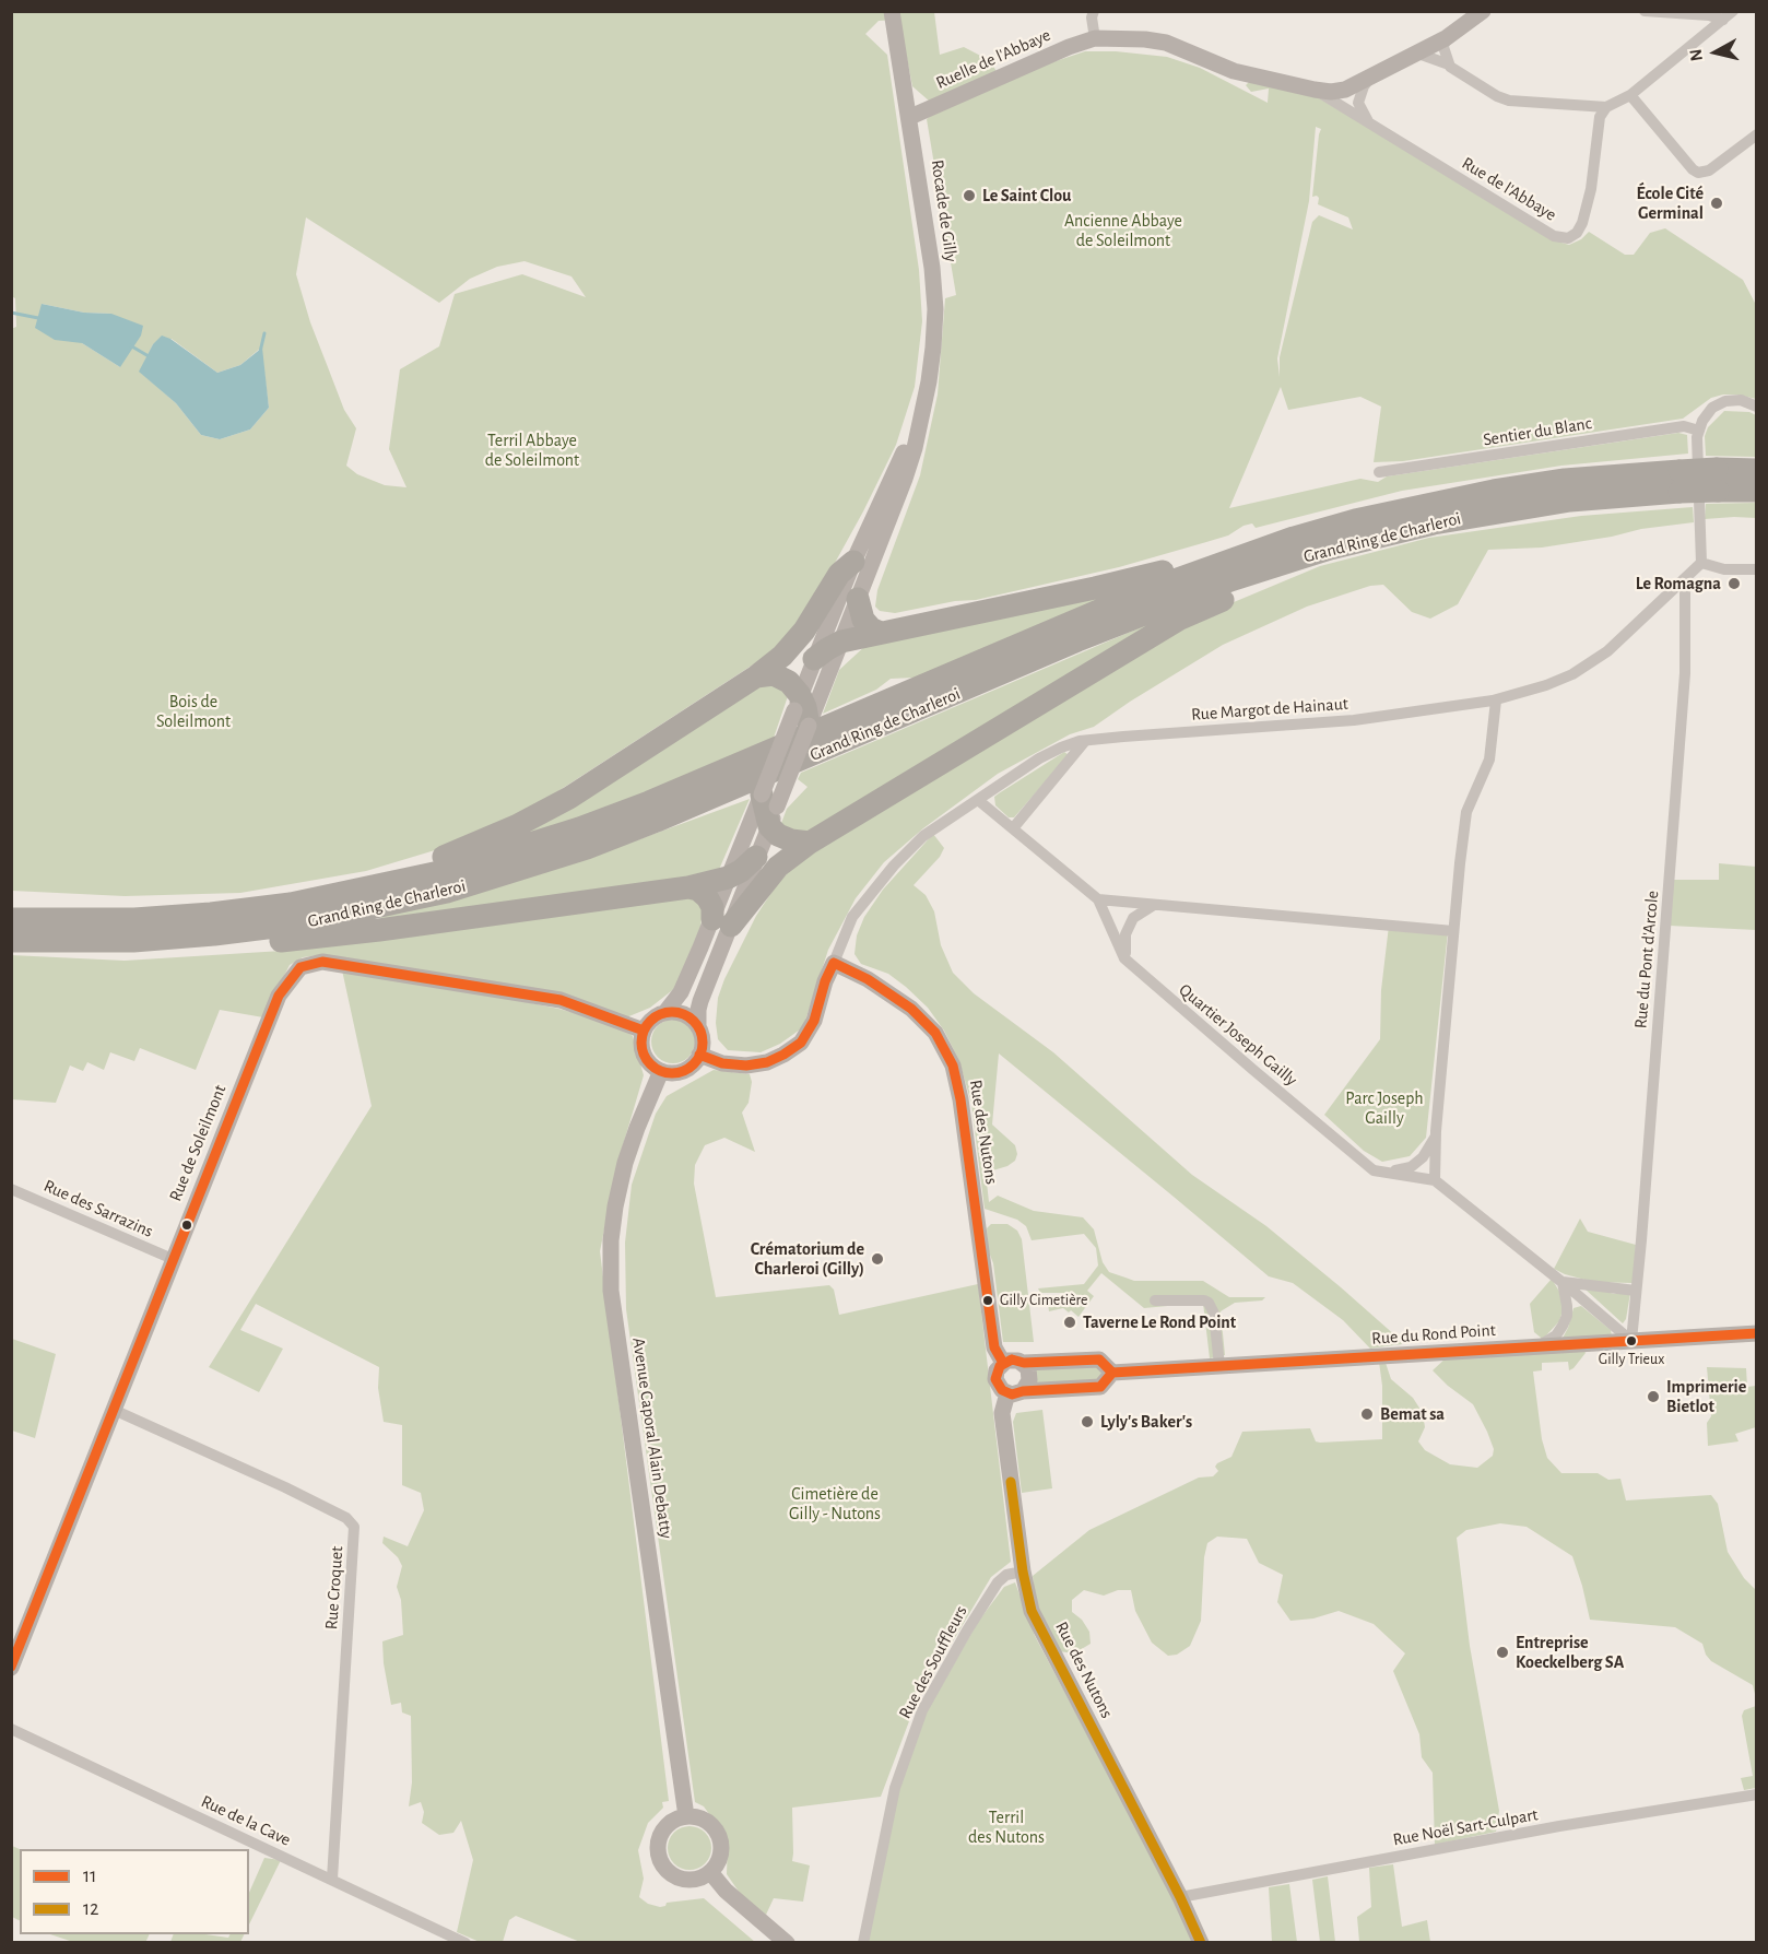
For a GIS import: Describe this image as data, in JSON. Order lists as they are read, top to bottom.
{
  "streets": {
    "highway": ["Grand Ring de Charleroi"],
    "street": [
      "Ruelle de l'Abbaye",
      "Rue de l'Abbaye",
      "Rocade de Gilly",
      "Sentier du Blanc",
      "Rue Margot de Hainaut",
      "Rue du Pont d'Arcole",
      "Quartier Joseph Gailly",
      "Rue des Nutons",
      "Rue de Soleilmont",
      "Rue des Sarrazins",
      "Rue du Rond Point",
      "Avenue Caporal Alain Debatty",
      "Rue Croquet",
      "Rue des Souffleurs",
      "Rue de la Cave",
      "Rue Noël Sart-Culpart"
    ]
  },
  "crossings": [
    ["Ruelle de l'Abbaye", "Rocade de Gilly"],
    ["Rue Margot de Hainaut", "Rue du Pont d'Arcole"],
    ["Rue Margot de Hainaut", "Quartier Joseph Gailly"],
    ["Rue Margot de Hainaut", "Rue des Nutons"],
    ["Rue du Pont d'Arcole", "Quartier Joseph Gailly"],
    ["Rue du Pont d'Arcole", "Rue du Rond Point"],
    ["Quartier Joseph Gailly", "Rue du Rond Point"],
    ["Rue des Nutons", "Rue du Rond Point"],
    ["Rue des Nutons", "Rue des Souffleurs"],
    ["Rue des Nutons", "Rue Noël Sart-Culpart"],
    ["Rue de Soleilmont", "Rue des Sarrazins"],
    ["Rue de Soleilmont", "Avenue Caporal Alain Debatty"],
    ["Rue de Soleilmont", "Rue Croquet"],
    ["Rue Croquet", "Rue de la Cave"]
  ],
  "parks": [
    "Ancienne Abbaye de Soleilmont",
    "Terril Abbaye de Soleilmont",
    "Bois de Soleilmont",
    "Parc Joseph Gailly",
    "Cimetière de Gilly - Nutons",
    "Terril des Nutons"
  ],
  "places": [
    "Le Saint Clou",
    "École Cité Germinal",
    "Le Romagna",
    "Crématorium de Charleroi (Gilly)",
    "Gilly Cimetière",
    "Taverne Le Rond Point",
    "Gilly Trieux",
    "Imprimerie Bietlot",
    "Bemat sa",
    "Lyly's Baker's",
    "Entreprise Koeckelberg SA"
  ],
  "lines": ["transit line 11", "transit line 12"],
  "legend": ["11", "12"],
  "north": "left"
}
